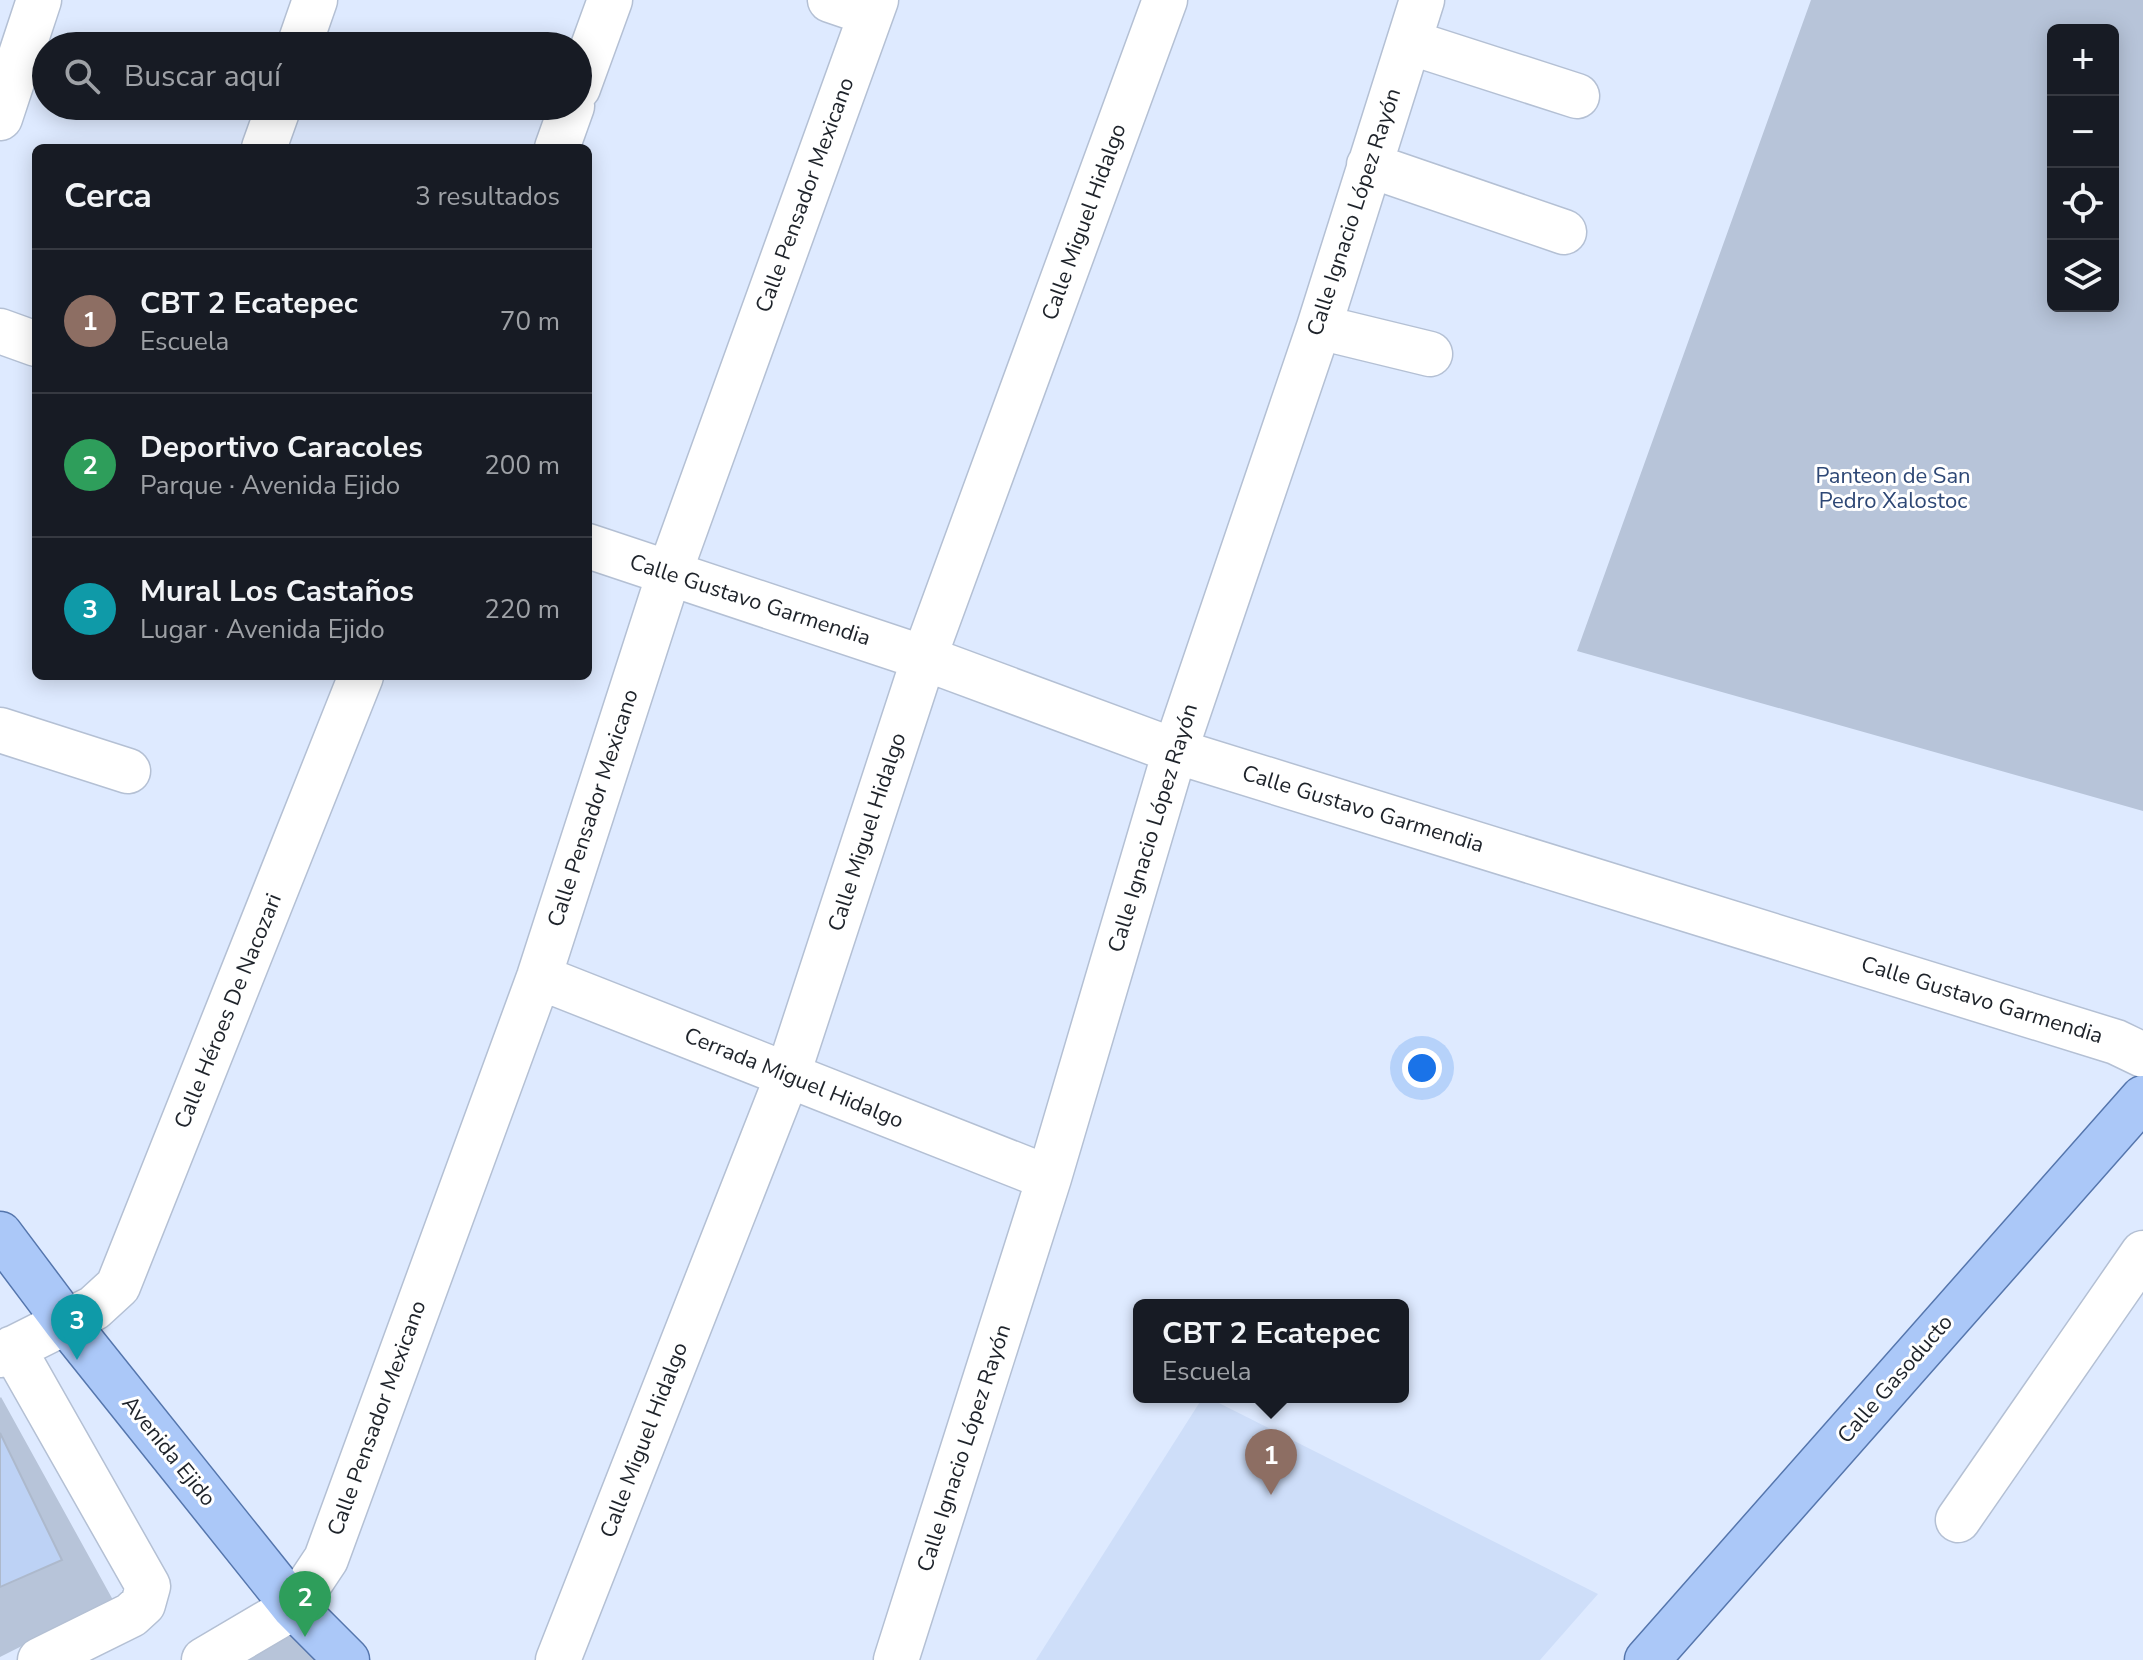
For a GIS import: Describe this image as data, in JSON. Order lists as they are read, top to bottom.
{
  "streets": {
    "main road": ["Calle Gasoducto", "Avenida Ejido"],
    "street": [
      "Calle Pensador Mexicano",
      "Calle Ignacio López Rayón",
      "Calle Miguel Hidalgo",
      "Calle Gustavo Garmendia",
      "Calle Héroes De Nacozari",
      "Cerrada Miguel Hidalgo"
    ]
  },
  "crossings": [
    ["Calle Pensador Mexicano", "Calle Gustavo Garmendia"],
    ["Calle Pensador Mexicano", "Cerrada Miguel Hidalgo"],
    ["Calle Pensador Mexicano", "Avenida Ejido"],
    ["Calle Ignacio López Rayón", "Calle Gustavo Garmendia"],
    ["Calle Ignacio López Rayón", "Cerrada Miguel Hidalgo"],
    ["Calle Miguel Hidalgo", "Calle Gustavo Garmendia"],
    ["Calle Miguel Hidalgo", "Cerrada Miguel Hidalgo"],
    ["Calle Héroes De Nacozari", "Avenida Ejido"]
  ],
  "parks": ["Panteon de San Pedro Xalostoc"],
  "page": {
    "map_buttons": ["+", "−"],
    "search": "Buscar aquí",
    "heading": ["Cerca", "3 resultados"],
    "list": [
      {
        "mark": "1",
        "name": "CBT 2 Ecatepec",
        "note": "Escuela",
        "value": "70 m"
      },
      {
        "mark": "2",
        "name": "Deportivo Caracoles",
        "note": "Parque · Avenida Ejido",
        "value": "200 m"
      },
      {
        "mark": "3",
        "name": "Mural Los Castaños",
        "note": "Lugar · Avenida Ejido",
        "value": "220 m"
      }
    ],
    "pins": ["3", "1", "2"],
    "popup": ["CBT 2 Ecatepec", "Escuela"]
  }
}
